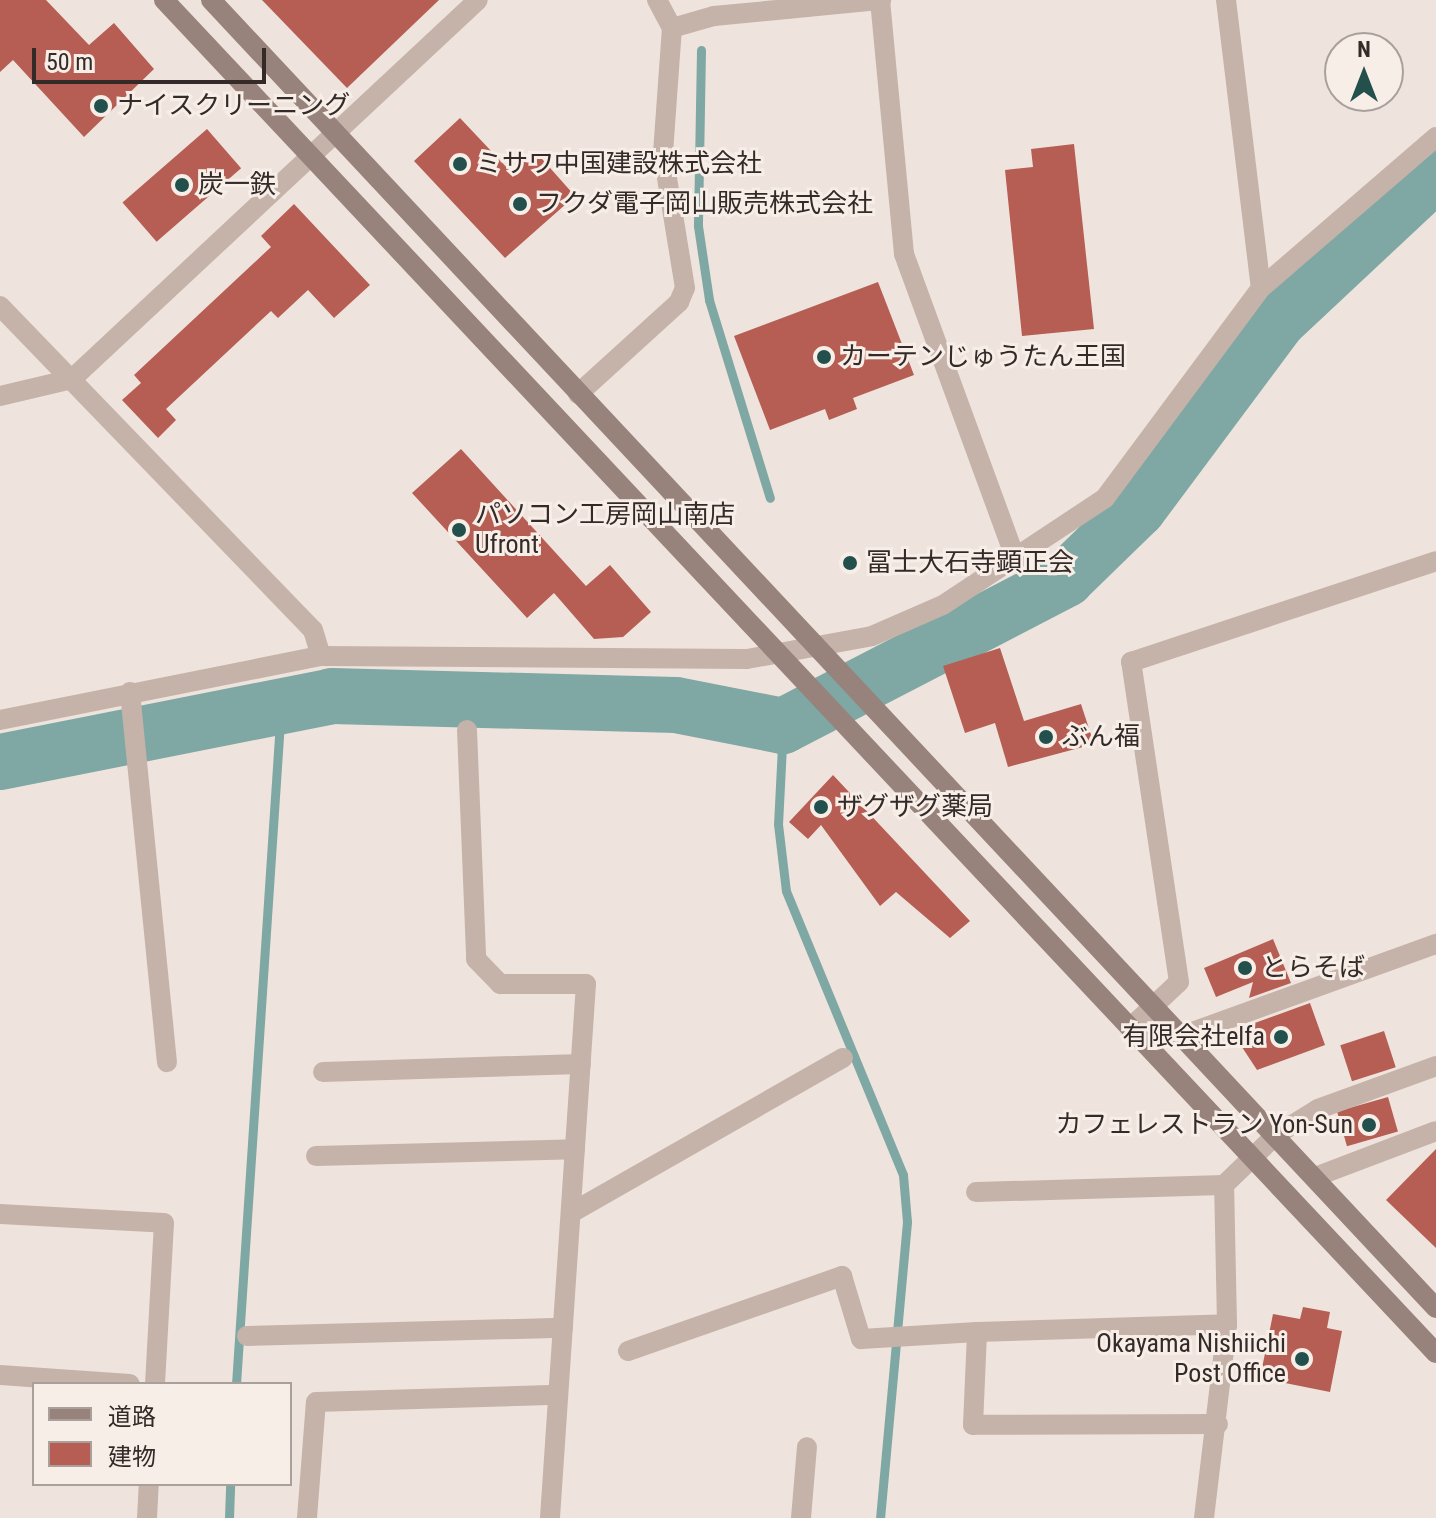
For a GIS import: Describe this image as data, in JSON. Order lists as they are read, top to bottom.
{
  "places": [
    "ナイスクリーニング",
    "ミサワ中国建設株式会社",
    "炭一鉄",
    "フクダ電子岡山販売株式会社",
    "カーテンじゅうたん王国",
    "パソコン工房岡山南店 Ufront",
    "冨士大石寺顕正会",
    "ぶん福",
    "ザグザグ薬局",
    "とらそば",
    "有限会社elfa",
    "カフェレストラン Yon-Sun",
    "Okayama Nishiichi Post Office"
  ],
  "legend": ["道路", "建物"],
  "scale_bar": "50 m",
  "north": "top"
}
